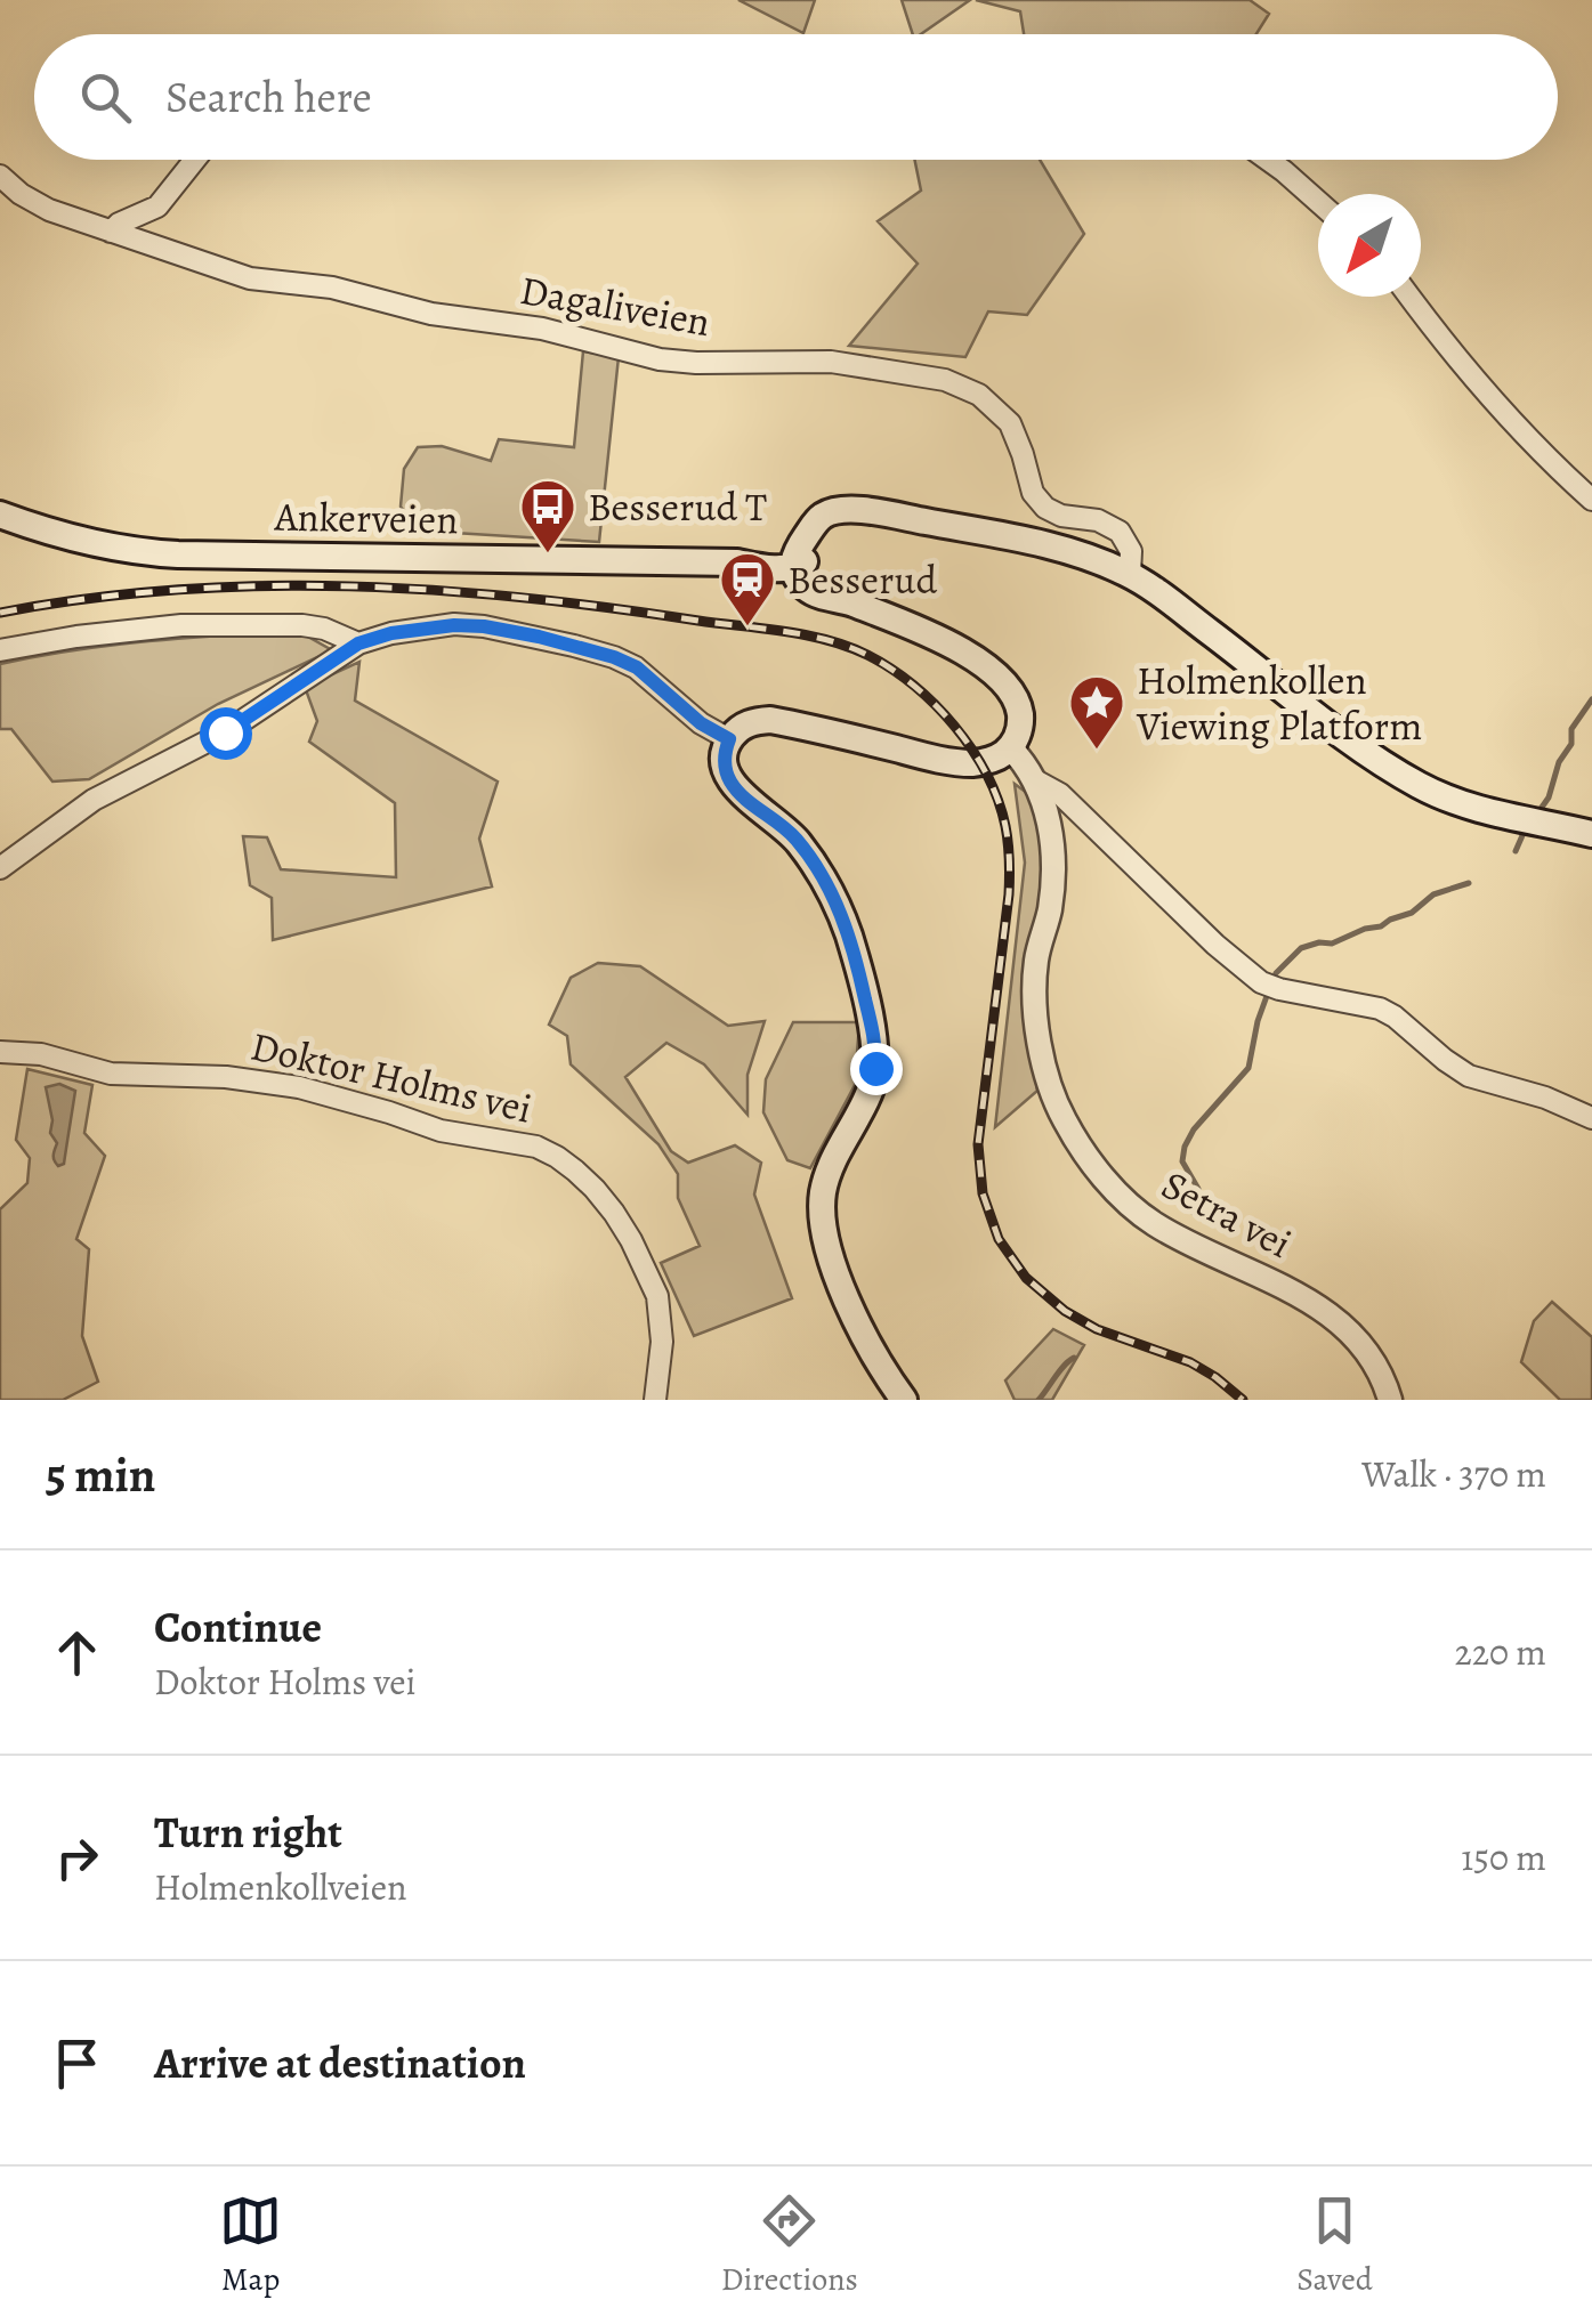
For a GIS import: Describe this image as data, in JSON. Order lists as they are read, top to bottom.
{
  "streets": {
    "main road": ["Ankerveien"],
    "street": ["Dagaliveien", "Doktor Holms vei", "Setra vei"]
  },
  "crossings": [
    ["Dagaliveien", "Ankerveien"]
  ],
  "places": {
    "bus stop": ["Besserud T"],
    "station": ["Besserud"],
    "place": ["Holmenkollen Viewing Platform"]
  },
  "north": "bottom left",
  "page": {
    "search": "Search here",
    "heading": ["5 min", "Walk · 370 m"],
    "list": [
      ["Continue", "Doktor Holms vei", "220 m"],
      ["Turn right", "Holmenkollveien", "150 m"],
      "Arrive at destination"
    ],
    "nav": ["Map", "Directions", "Saved"]
  }
}
